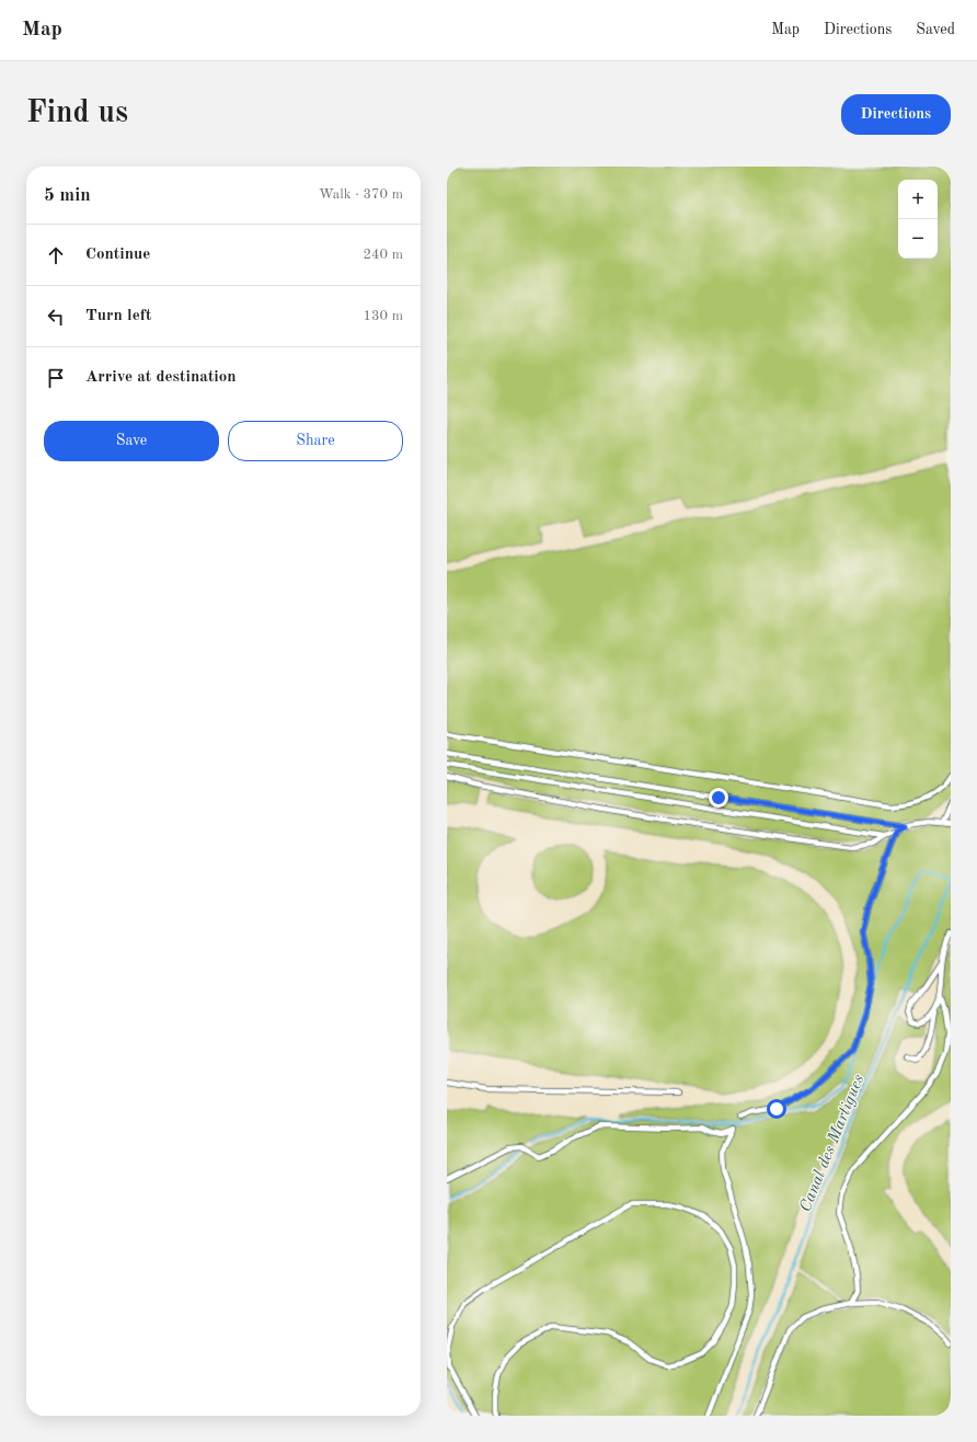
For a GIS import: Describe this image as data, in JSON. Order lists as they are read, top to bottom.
{
  "water": ["Canal des Martigues"],
  "page": {
    "header": "Map",
    "nav": ["Map", "Directions", "Saved"],
    "buttons": [
      "Directions",
      ["Save", "Share"]
    ],
    "title": "Find us",
    "heading": ["5 min", "Walk · 370 m"],
    "map_buttons": ["+", "−"],
    "list": [
      ["Continue", "240 m"],
      ["Turn left", "130 m"],
      "Arrive at destination"
    ]
  }
}
